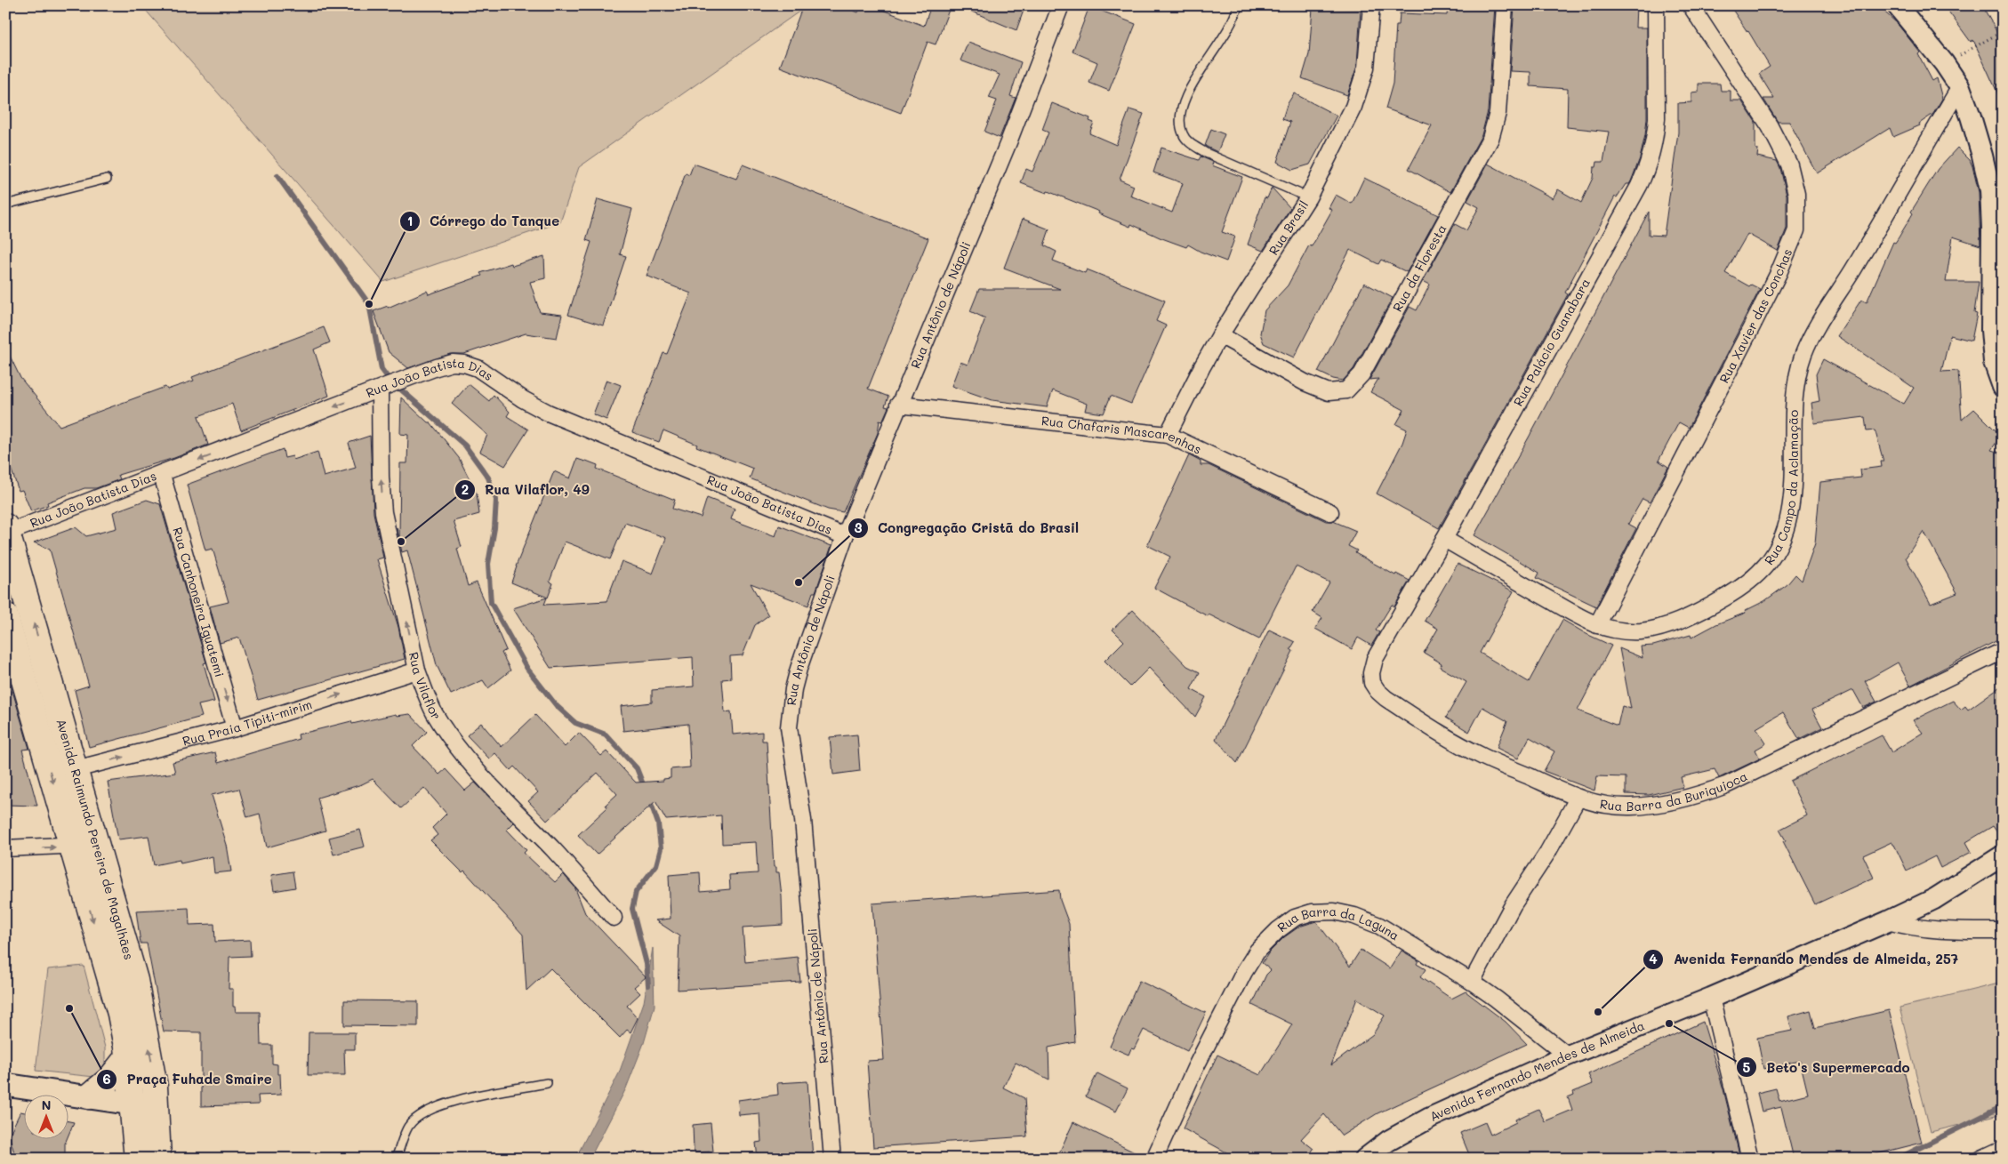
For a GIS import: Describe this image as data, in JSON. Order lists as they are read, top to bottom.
{
  "streets": {
    "main road": ["Avenida Raimundo Pereira de Magalhães"],
    "street": [
      "Rua Brasil",
      "Rua da Floresta",
      "Rua Antônio de Nápoli",
      "Rua Xavier das Conchas",
      "Rua Palácio Guanabara",
      "Rua João Batista Dias",
      "Rua Chafaris Mascarenhas",
      "Rua Campo da Aclamação",
      "Rua Canhoneira Iguatemi",
      "Rua Vilaflor",
      "Rua Praia Tipiti-mirim",
      "Rua Barra da Buriquioca",
      "Rua Barra da Laguna",
      "Avenida Fernando Mendes de Almeida"
    ]
  },
  "crossings": [
    ["Rua Brasil", "Rua da Floresta"],
    ["Rua Brasil", "Rua Chafaris Mascarenhas"],
    ["Rua Antônio de Nápoli", "Rua João Batista Dias"],
    ["Rua Antônio de Nápoli", "Rua Chafaris Mascarenhas"],
    ["Rua Xavier das Conchas", "Rua Campo da Aclamação"],
    ["Rua Palácio Guanabara", "Rua Campo da Aclamação"],
    ["Rua Palácio Guanabara", "Rua Barra da Buriquioca"],
    ["Rua João Batista Dias", "Rua Canhoneira Iguatemi"],
    ["Rua João Batista Dias", "Rua Vilaflor"],
    ["Rua João Batista Dias", "Avenida Raimundo Pereira de Magalhães"],
    ["Rua Canhoneira Iguatemi", "Rua Praia Tipiti-mirim"],
    ["Rua Vilaflor", "Rua Praia Tipiti-mirim"],
    ["Rua Praia Tipiti-mirim", "Avenida Raimundo Pereira de Magalhães"],
    ["Rua Barra da Laguna", "Avenida Fernando Mendes de Almeida"]
  ],
  "one_way": ["Rua Canhoneira Iguatemi", "Rua Vilaflor", "Rua Praia Tipiti-mirim"],
  "places": [
    "Córrego do Tanque",
    "Rua Vilaflor, 49",
    "Congregação Cristã do Brasil",
    "Praça Fuhade Smaire",
    "Avenida Fernando Mendes de Almeida, 257",
    "Beto's Supermercado"
  ],
  "north": "top"
}
